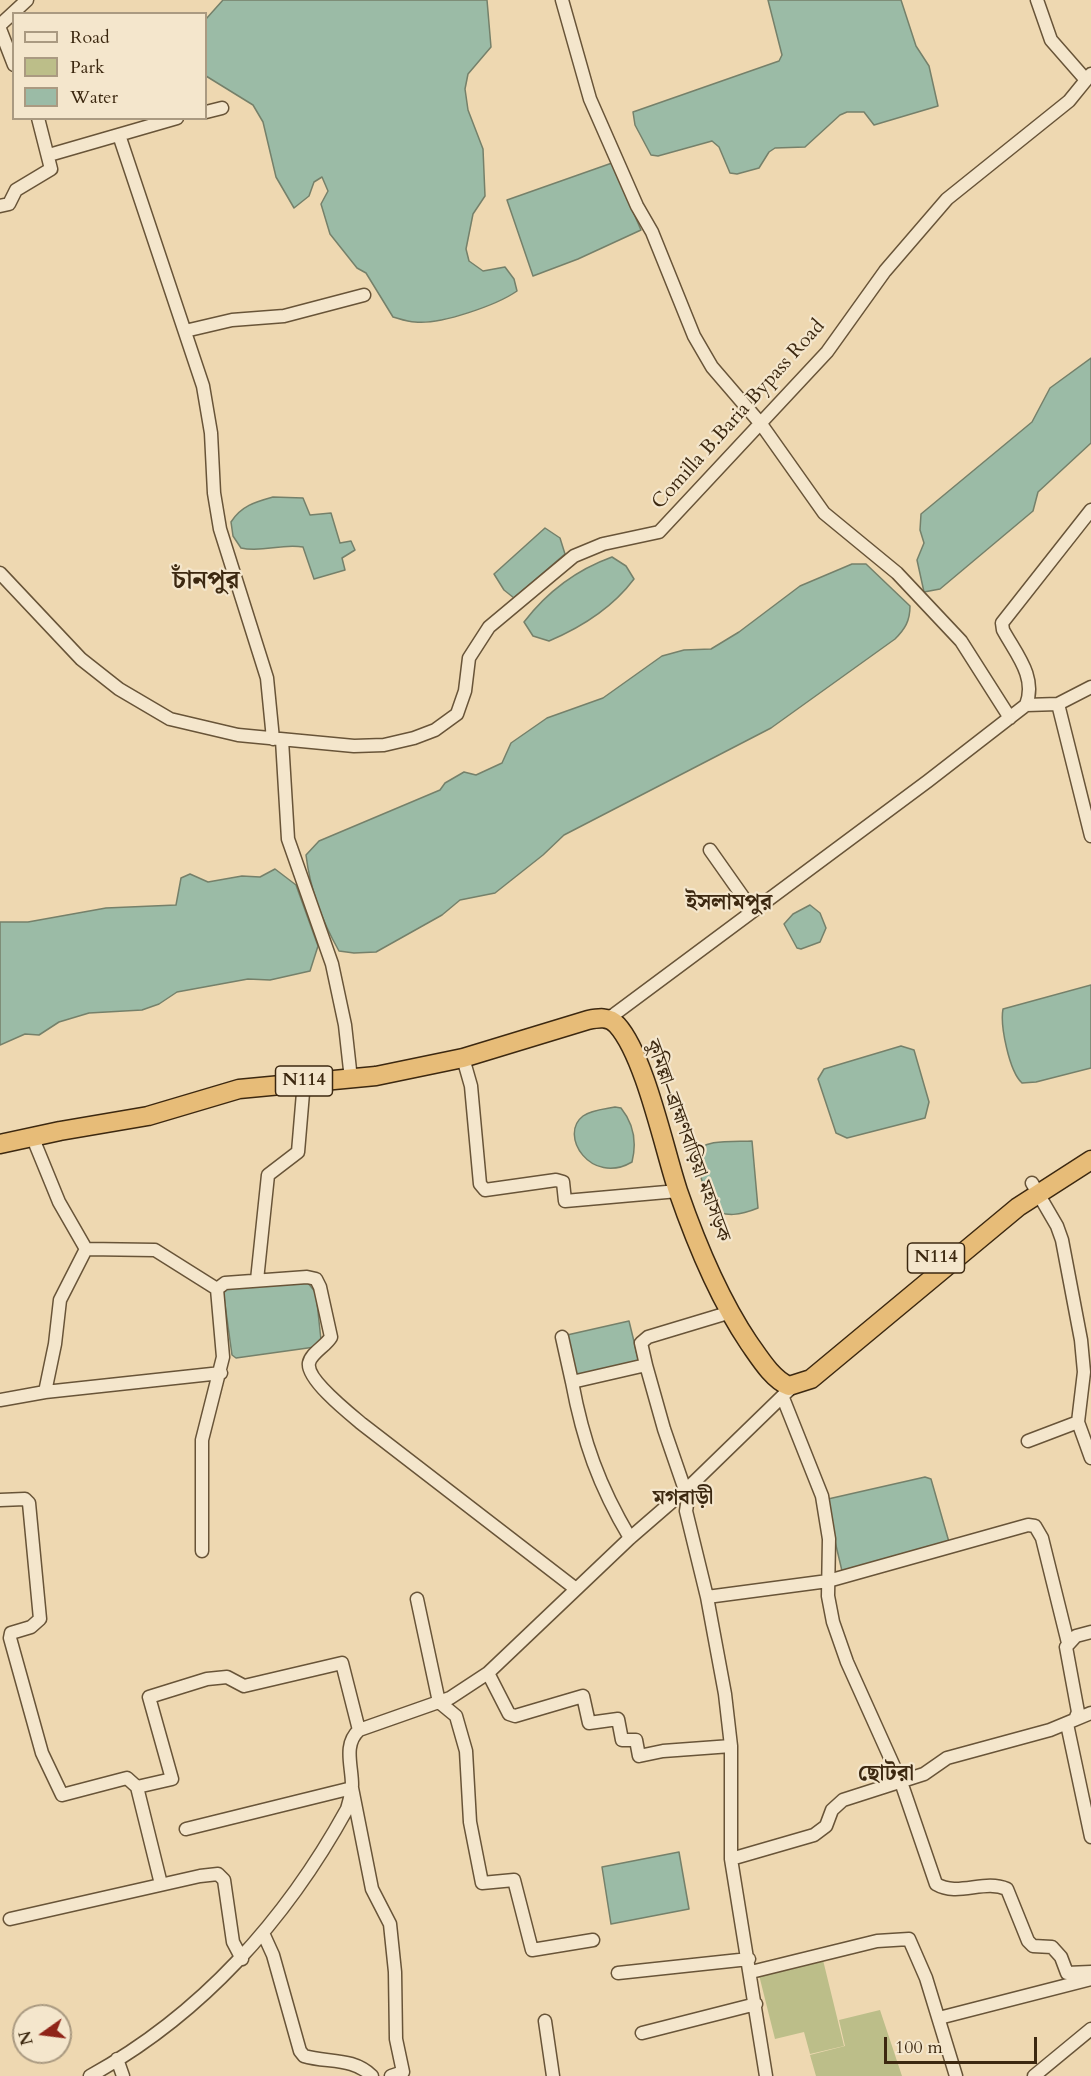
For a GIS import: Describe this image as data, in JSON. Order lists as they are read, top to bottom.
{
  "streets": {
    "highway": ["N114", "কুমিল্লা–ব্রাহ্মণবাড়িয়া মহাসড়ক"],
    "street": ["Comilla B.Baria Bypass Road"]
  },
  "crossings": [
    ["N114", "কুমিল্লা–ব্রাহ্মণবাড়িয়া মহাসড়ক"]
  ],
  "districts": [
    "চাঁনপুর",
    "ইসলামপুর",
    "মগবাড়ী",
    "ছোটরা"
  ],
  "legend": ["Road", "Park", "Water"],
  "scale_bar": "100 m",
  "north": "left"
}
